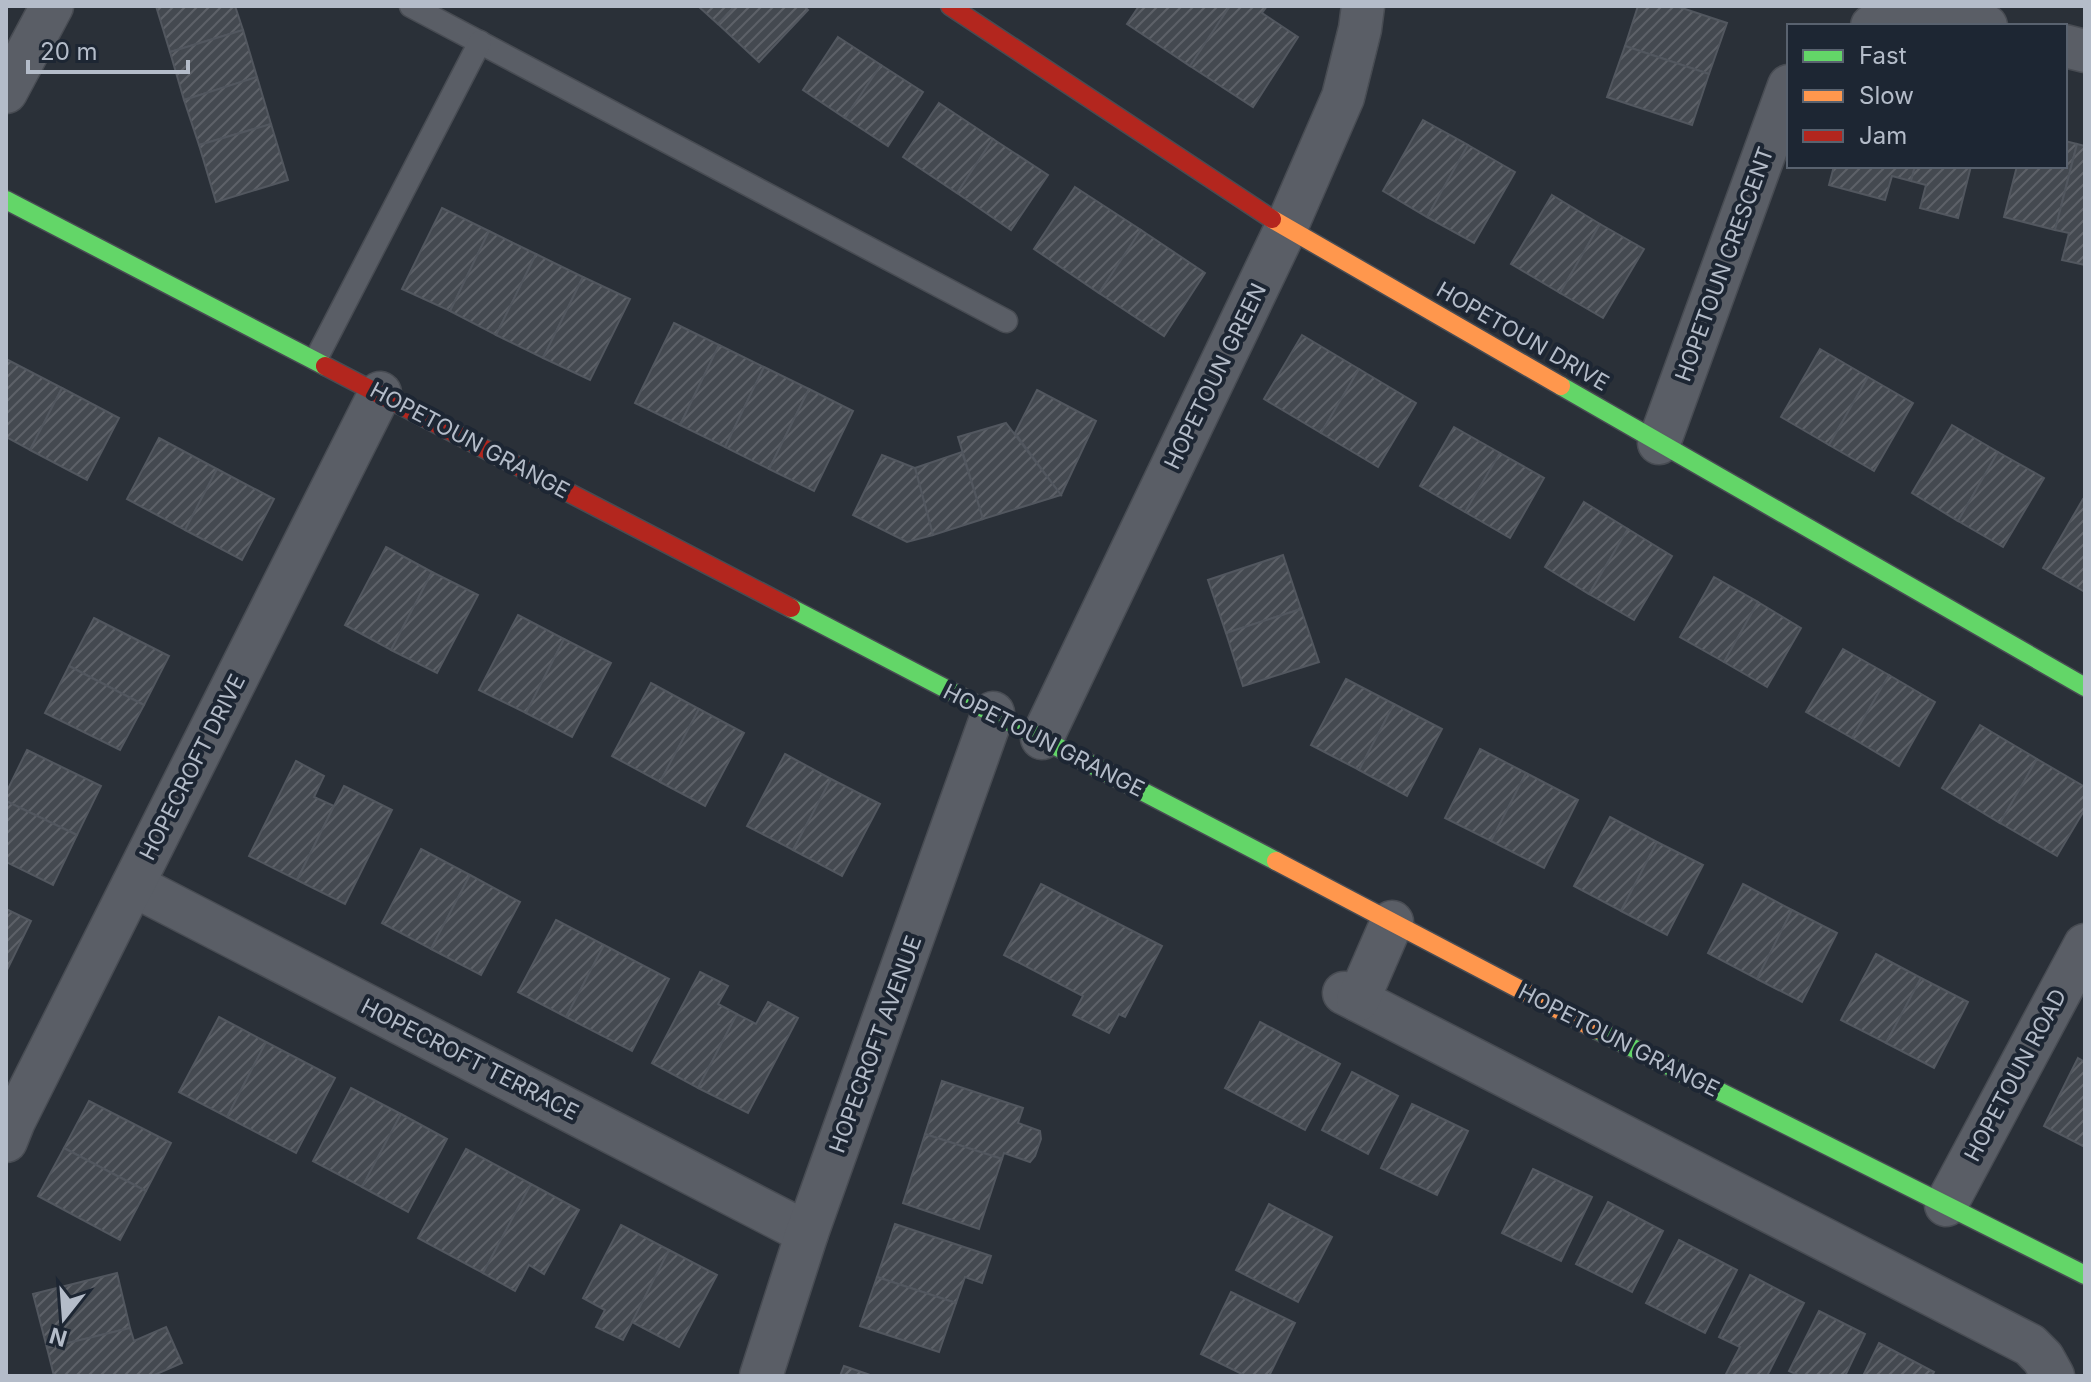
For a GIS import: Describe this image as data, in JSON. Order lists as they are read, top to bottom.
{
  "streets": {
    "street": [
      "HOPETOUN CRESCENT",
      "HOPETOUN DRIVE",
      "HOPETOUN GREEN",
      "HOPETOUN GRANGE",
      "HOPECROFT DRIVE",
      "HOPECROFT AVENUE",
      "HOPECROFT TERRACE",
      "HOPETOUN ROAD"
    ]
  },
  "crossings": [
    ["HOPETOUN CRESCENT", "HOPETOUN DRIVE"],
    ["HOPETOUN DRIVE", "HOPETOUN GREEN"],
    ["HOPETOUN GREEN", "HOPETOUN GRANGE"],
    ["HOPETOUN GRANGE", "HOPECROFT DRIVE"],
    ["HOPETOUN GRANGE", "HOPECROFT AVENUE"],
    ["HOPETOUN GRANGE", "HOPETOUN ROAD"],
    ["HOPECROFT DRIVE", "HOPECROFT TERRACE"],
    ["HOPECROFT AVENUE", "HOPECROFT TERRACE"]
  ],
  "legend": ["Fast", "Slow", "Jam"],
  "scale_bar": "20 m",
  "north": "bottom"
}
